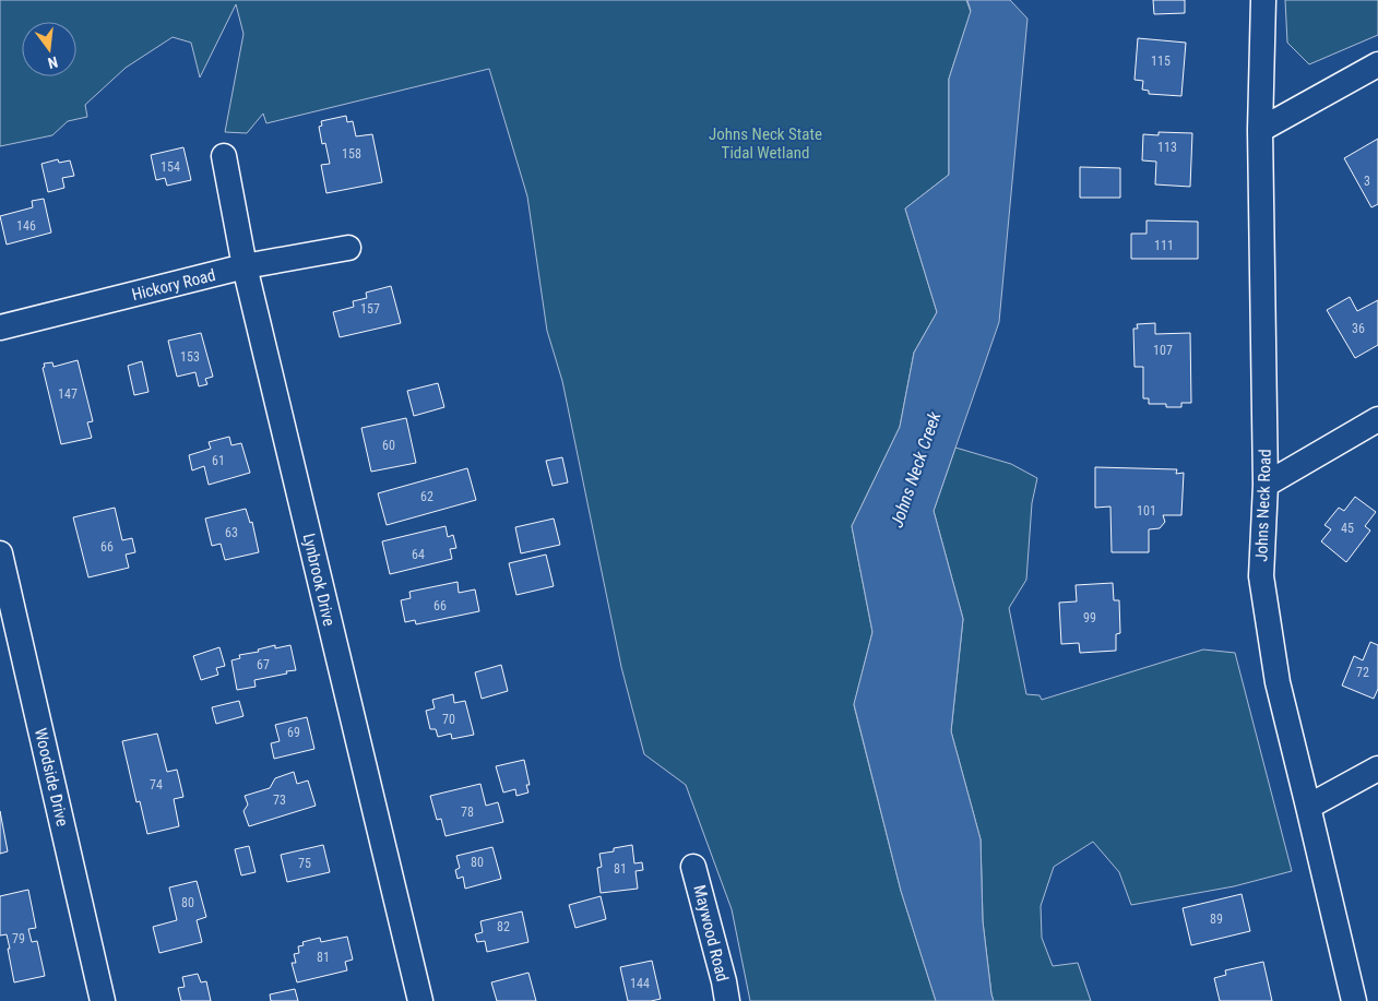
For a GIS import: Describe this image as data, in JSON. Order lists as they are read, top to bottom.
{
  "streets": {
    "street": [
      "Hickory Road",
      "Johns Neck Road",
      "Lynbrook Drive",
      "Woodside Drive",
      "Maywood Road"
    ]
  },
  "crossings": [
    ["Hickory Road", "Lynbrook Drive"]
  ],
  "water": ["Johns Neck Creek"],
  "parks": ["Johns Neck State Tidal Wetland"],
  "house_numbers": [
    "115",
    "113",
    "158",
    "154",
    "3",
    "146",
    "111",
    "157",
    "36",
    "107",
    "153",
    "147",
    "60",
    "61",
    "62",
    "101",
    "45",
    "63",
    "66",
    "64",
    "66",
    "99",
    "67",
    "72",
    "70",
    "69",
    "74",
    "73",
    "78",
    "80",
    "75",
    "81",
    "80",
    "89",
    "82",
    "79",
    "81",
    "144"
  ],
  "north": "bottom"
}
